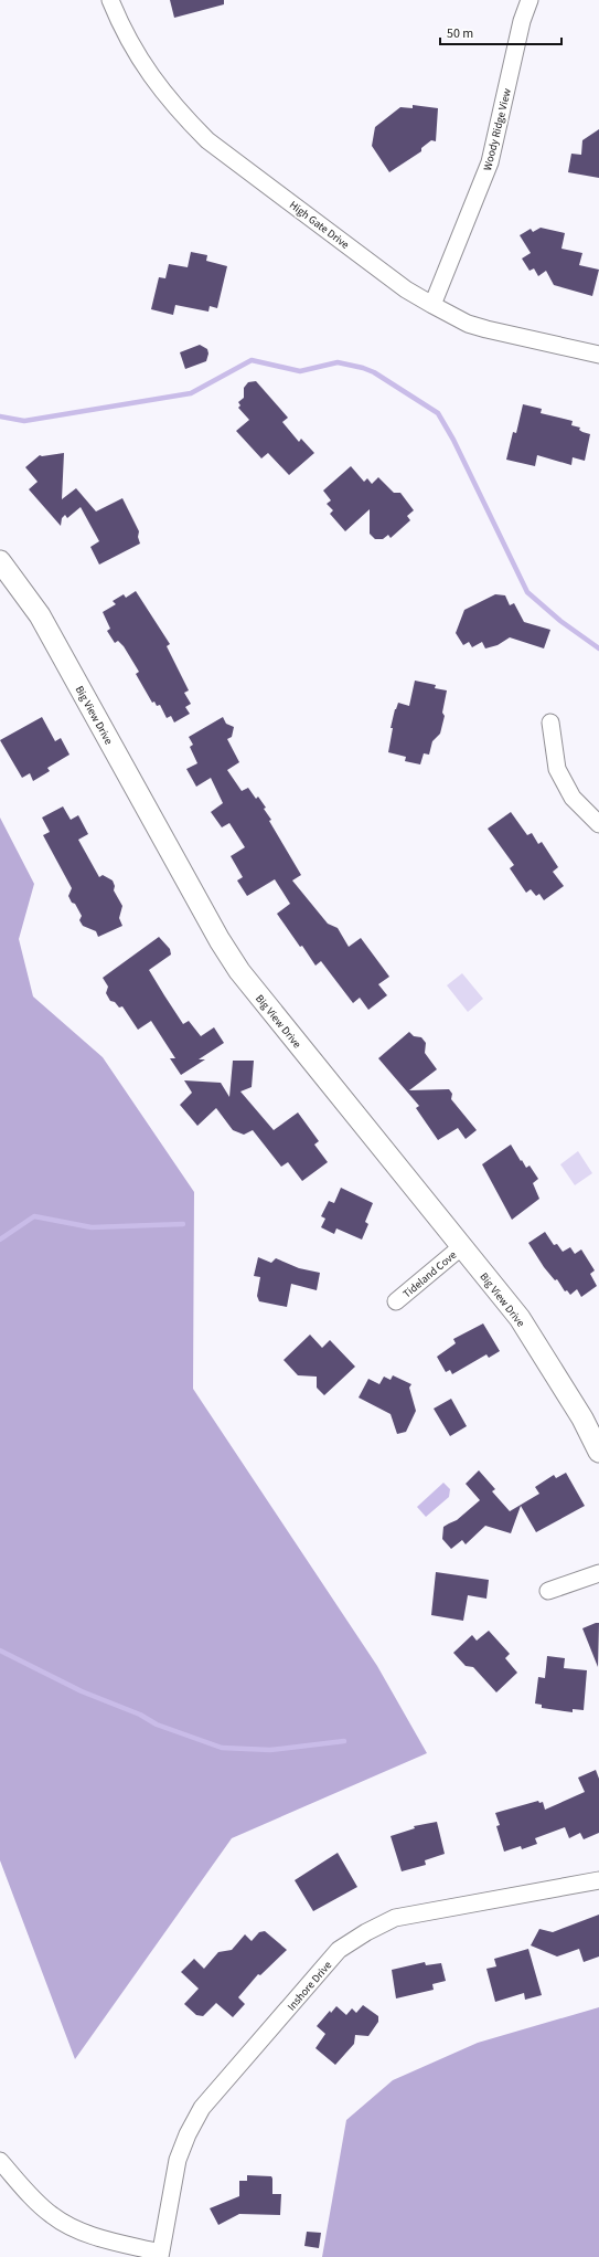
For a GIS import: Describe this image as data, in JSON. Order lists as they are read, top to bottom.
{
  "streets": {
    "street": [
      "Woody Ridge View",
      "High Gate Drive",
      "Big View Drive",
      "Tideland Cove",
      "Inshore Drive"
    ]
  },
  "crossings": [
    ["Woody Ridge View", "High Gate Drive"],
    ["Big View Drive", "Tideland Cove"]
  ],
  "scale_bar": "50 m"
}
